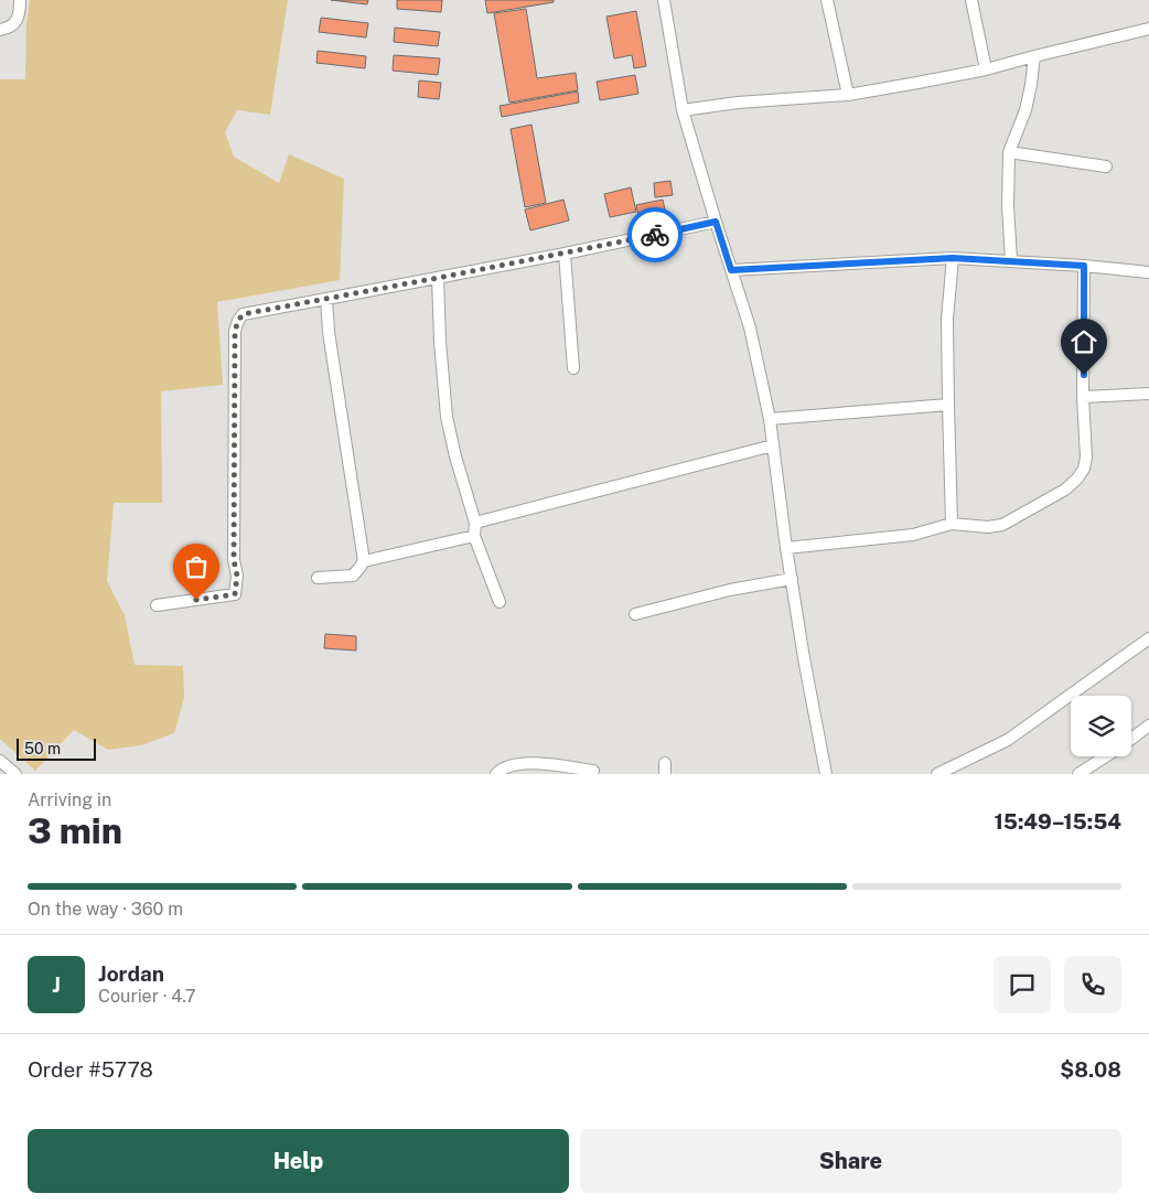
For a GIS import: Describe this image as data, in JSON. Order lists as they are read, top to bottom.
{
  "scale_bar": "50 m",
  "page": {
    "scale": "50 m",
    "heading": ["3 min", "Arriving in", "15:49–15:54"],
    "panel": [
      "Jordan",
      "Courier · 4.7",
      "Order #5778",
      "$8.08"
    ],
    "bar": "On the way · 360 m",
    "round": "J",
    "buttons": ["Help", "Share"]
  }
}
